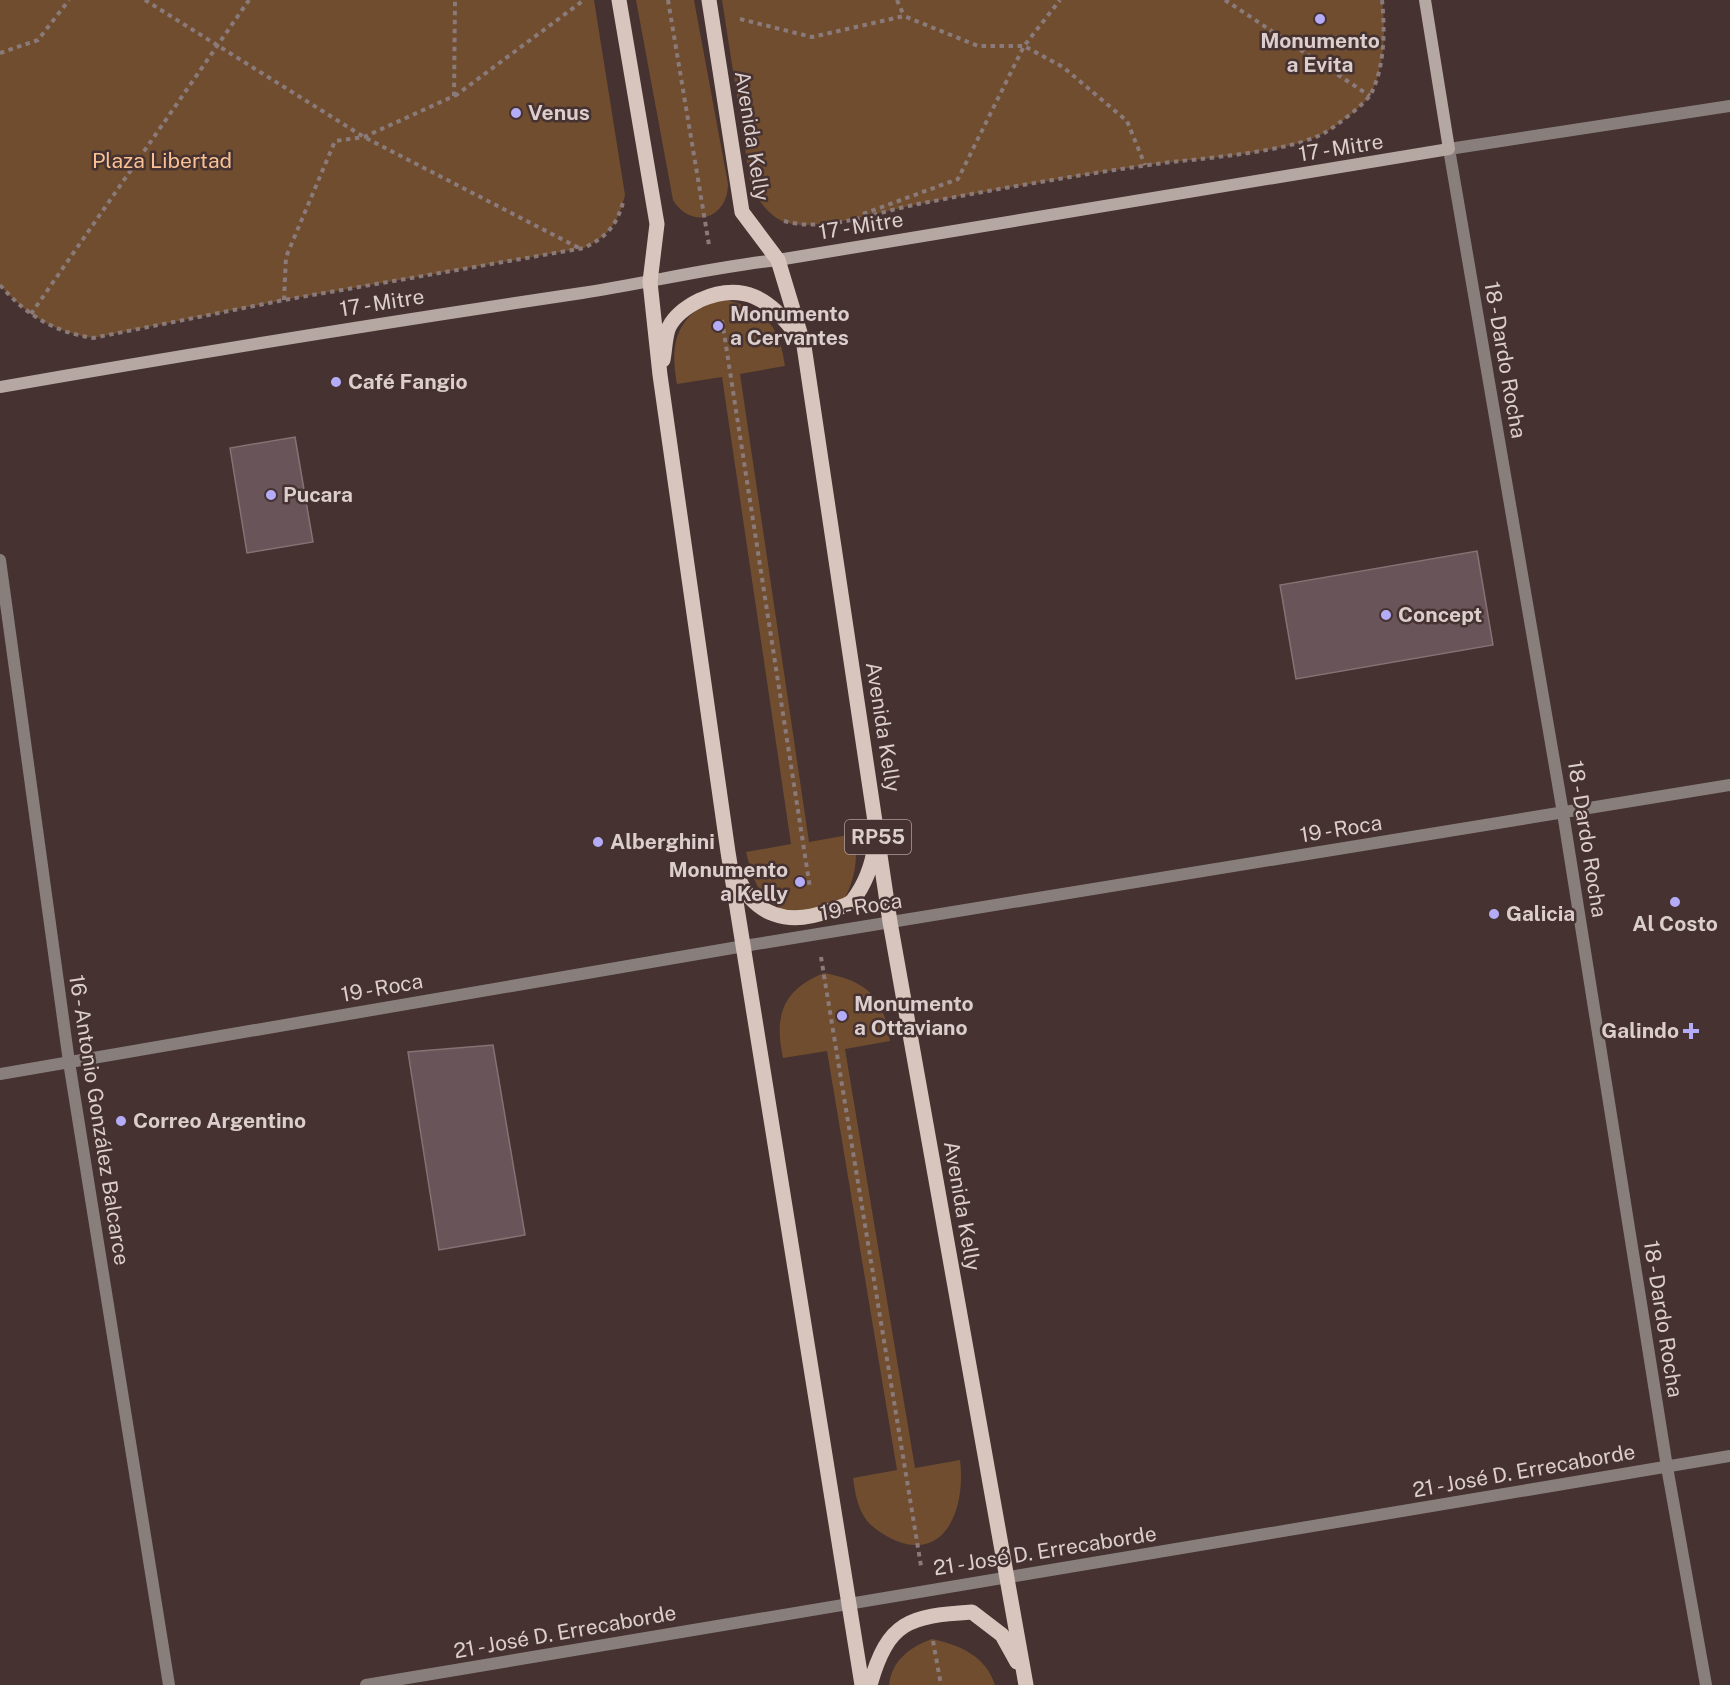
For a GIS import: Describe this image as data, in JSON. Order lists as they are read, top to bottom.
{
  "streets": {
    "main road": ["Avenida Kelly", "RP55"],
    "street": [
      "17 - Mitre",
      "18 - Dardo Rocha",
      "19 - Roca",
      "16 - Antonio González Balcarce",
      "21 - José D. Errecaborde"
    ]
  },
  "crossings": [
    ["Avenida Kelly", "17 - Mitre"],
    ["Avenida Kelly", "19 - Roca"],
    ["Avenida Kelly", "21 - José D. Errecaborde"],
    ["17 - Mitre", "18 - Dardo Rocha"],
    ["18 - Dardo Rocha", "19 - Roca"],
    ["18 - Dardo Rocha", "21 - José D. Errecaborde"],
    ["19 - Roca", "16 - Antonio González Balcarce"]
  ],
  "parks": ["Plaza Libertad"],
  "places": {
    "other": [
      "Monumento a Evita",
      "Venus",
      "Monumento a Cervantes",
      "Café Fangio",
      "Pucara",
      "Concept",
      "Alberghini",
      "Monumento a Kelly",
      "Al Costo",
      "Galicia",
      "Monumento a Ottaviano",
      "Correo Argentino"
    ],
    "health": ["Galindo"]
  }
}
